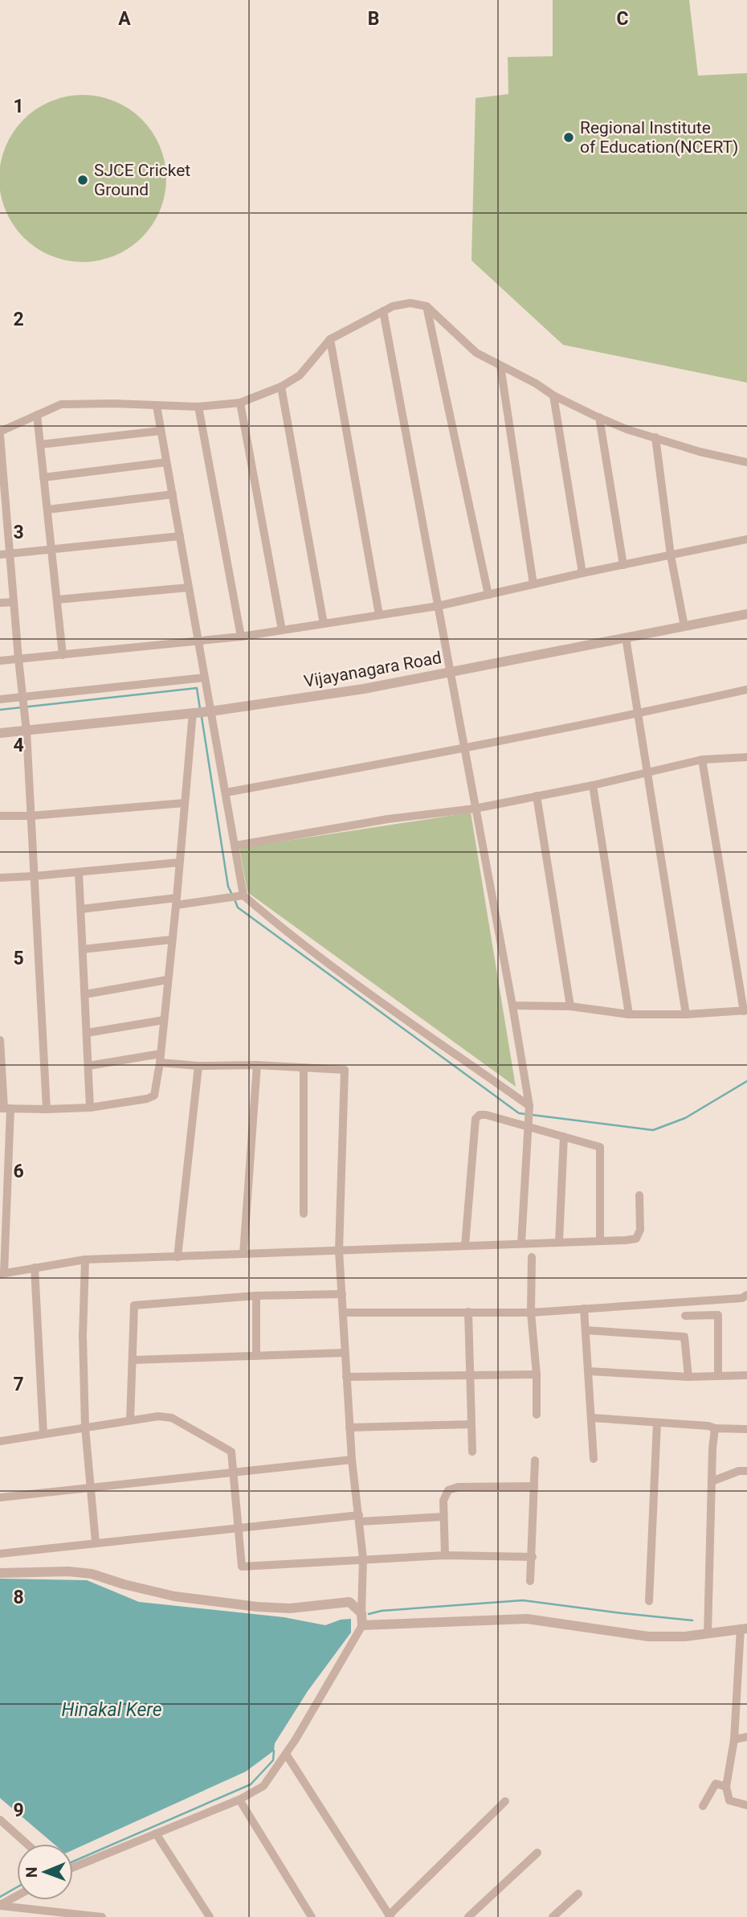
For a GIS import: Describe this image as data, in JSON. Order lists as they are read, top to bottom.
{
  "streets": {
    "street": ["Vijayanagara Road"]
  },
  "water": ["Hinakal Kere"],
  "places": ["Regional Institute of Education(NCERT)", "SJCE Cricket Ground"],
  "north": "left",
  "grid": {
    "columns": ["A", "B", "C"],
    "rows": [
      "1",
      "2",
      "3",
      "4",
      "5",
      "6",
      "7",
      "8",
      "9"
    ]
  }
}
